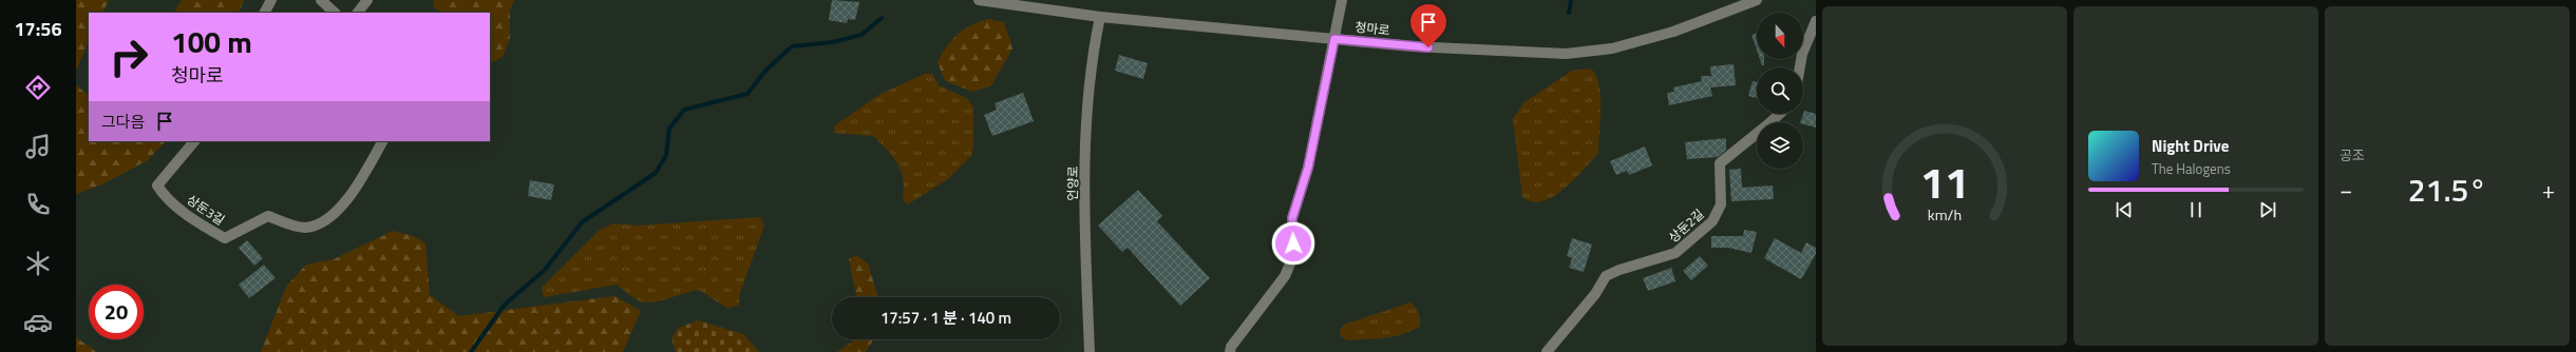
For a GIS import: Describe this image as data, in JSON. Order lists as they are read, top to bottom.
{
  "streets": {
    "street": [
      "청마로",
      "언양로",
      "상둔3길",
      "상둔2길"
    ]
  },
  "crossings": [
    ["청마로", "언양로"]
  ],
  "north": "bottom",
  "page": {
    "tabs": "17:56",
    "tile": "공조",
    "turn": ["100 m", "청마로"],
    "then": "그다음",
    "song": ["Night Drive", "The Halogens"],
    "heat": ["−", "21.5°", "+"],
    "limit": "20",
    "trip": "17:57 · 1 분 · 140 m",
    "gauge": ["11", "km/h"]
  }
}
